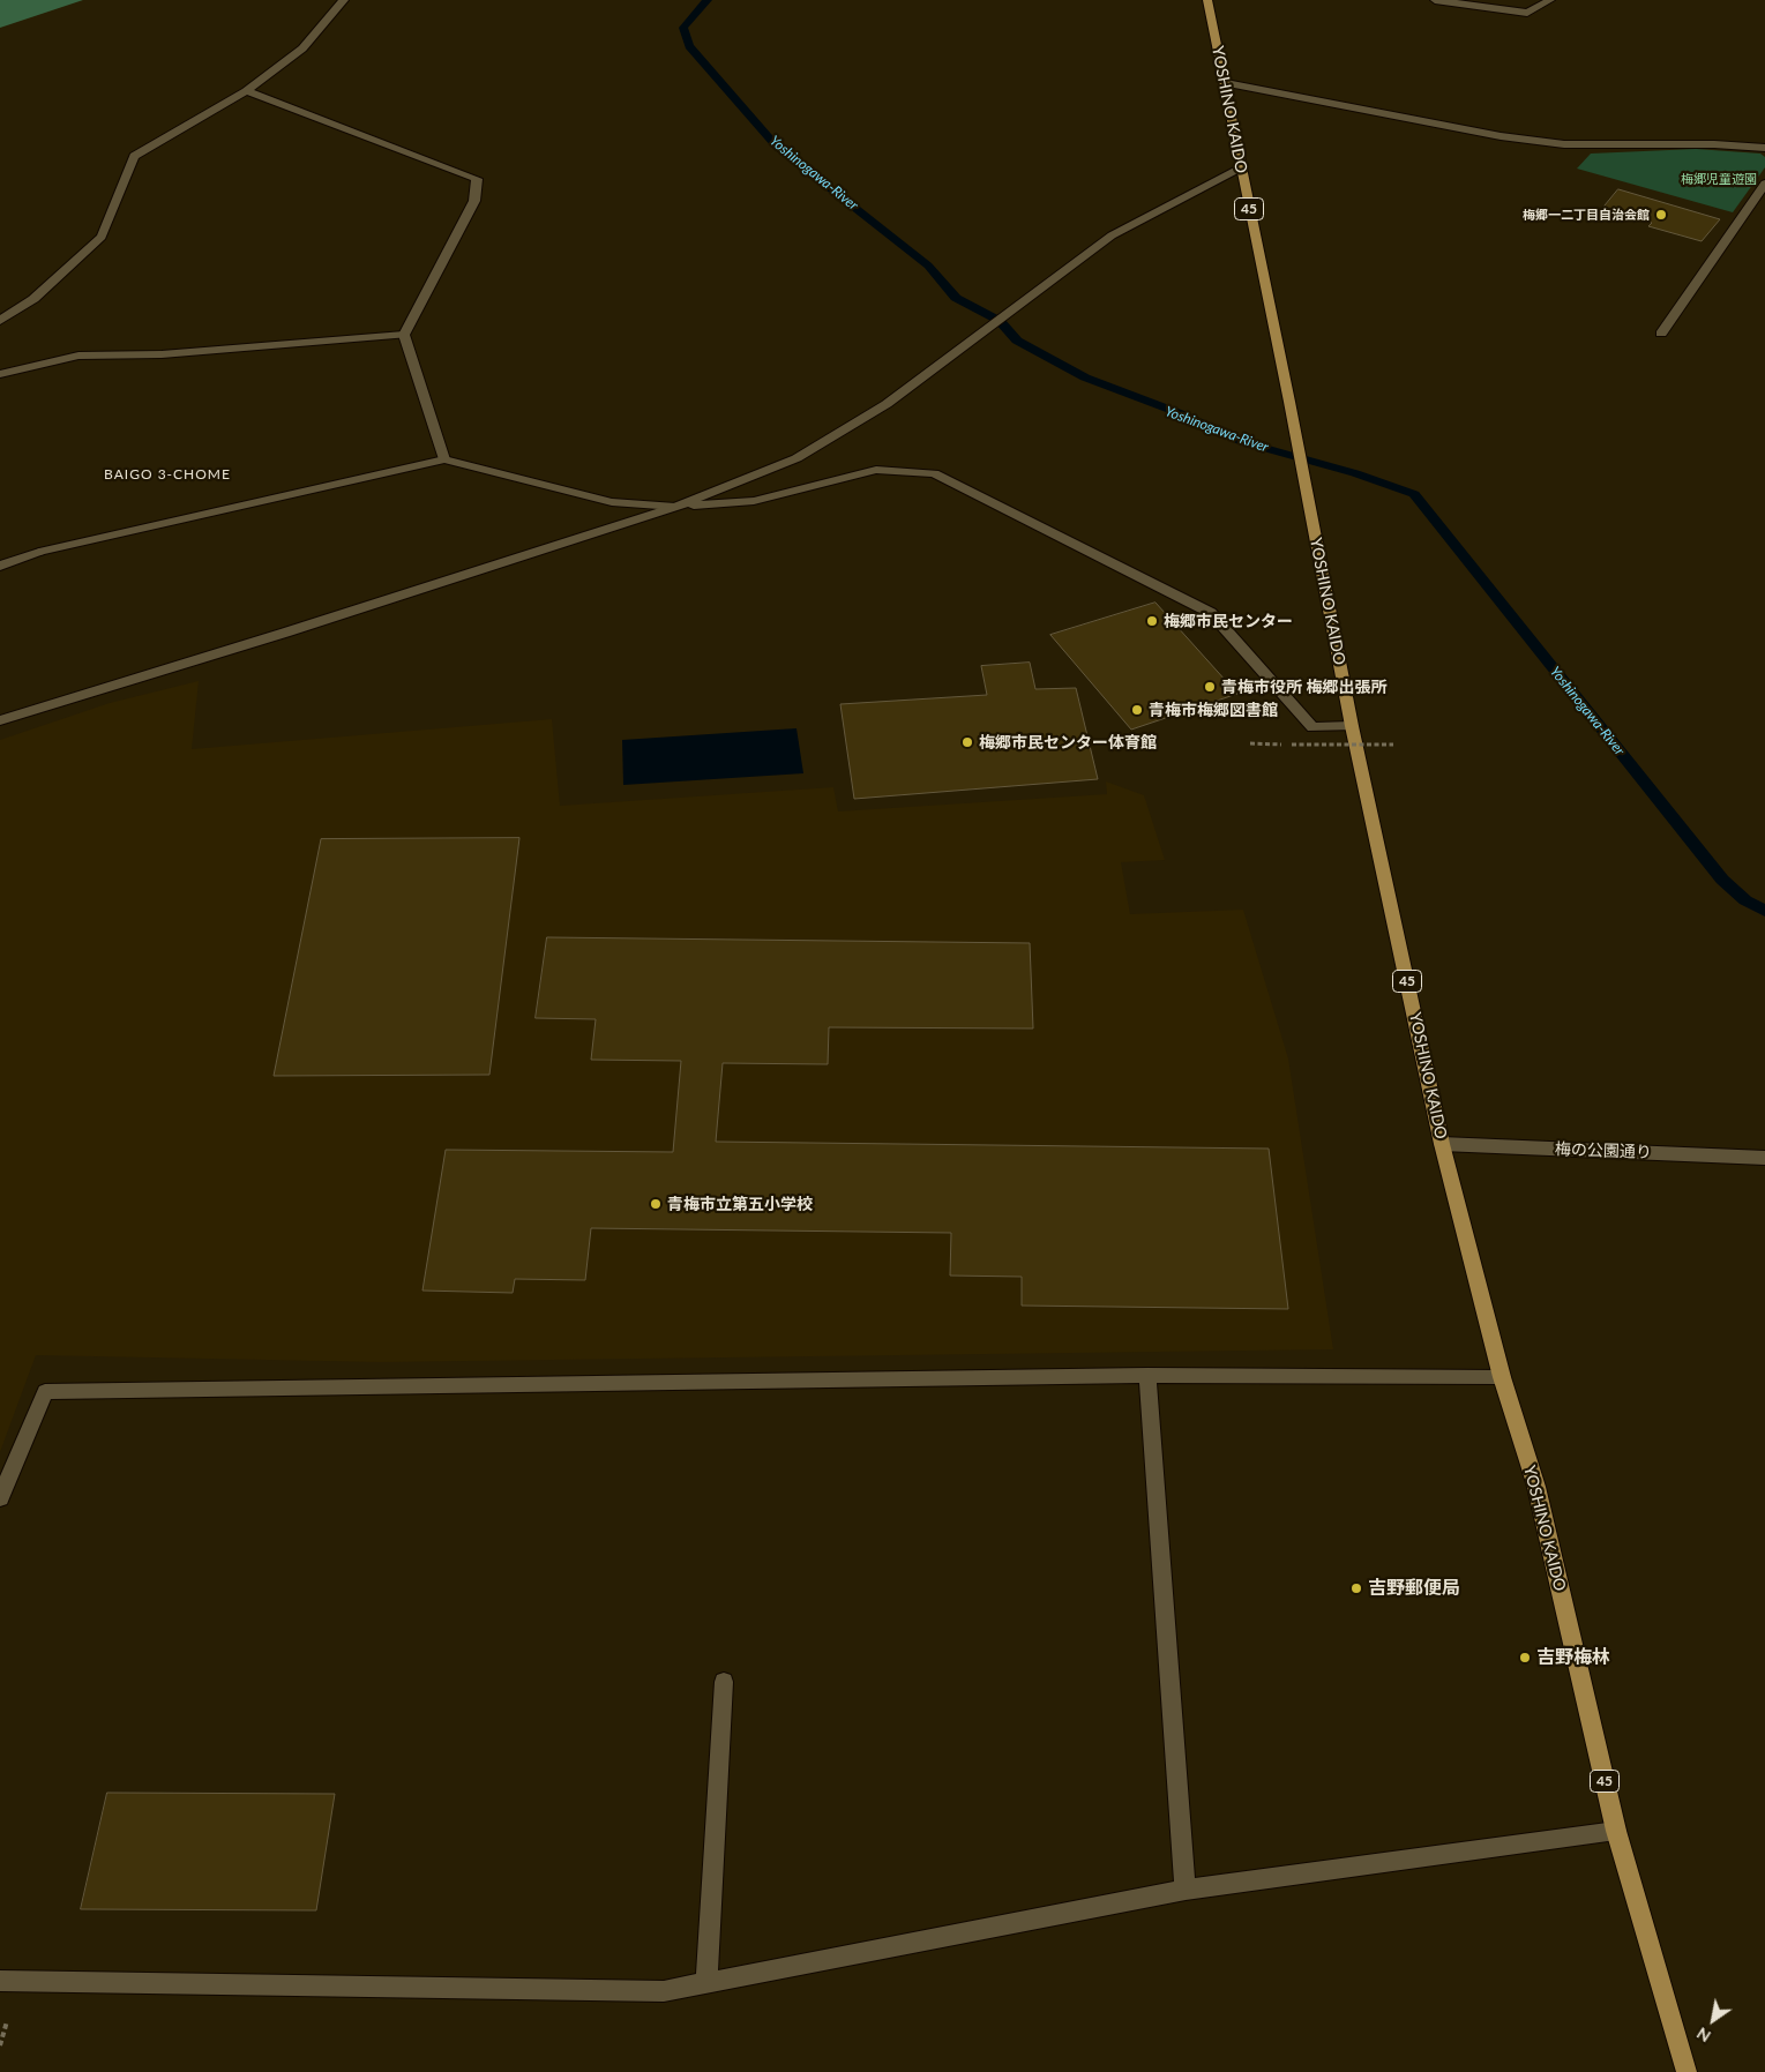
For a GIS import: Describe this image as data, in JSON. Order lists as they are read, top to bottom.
{
  "streets": {
    "main road": ["YOSHINO KAIDO", "45"],
    "street": ["梅の公園通り"]
  },
  "crossings": [
    ["YOSHINO KAIDO", "梅の公園通り"]
  ],
  "districts": ["BAIGO 3-CHOME"],
  "water": ["Yoshinogawa-River"],
  "parks": ["梅郷児童遊園"],
  "places": [
    "梅郷一二丁目自治会館",
    "梅郷市民センター",
    "青梅市役所 梅郷出張所",
    "青梅市梅郷図書館",
    "梅郷市民センター体育館",
    "青梅市立第五小学校",
    "吉野郵便局",
    "吉野梅林"
  ],
  "north": "bottom left"
}
